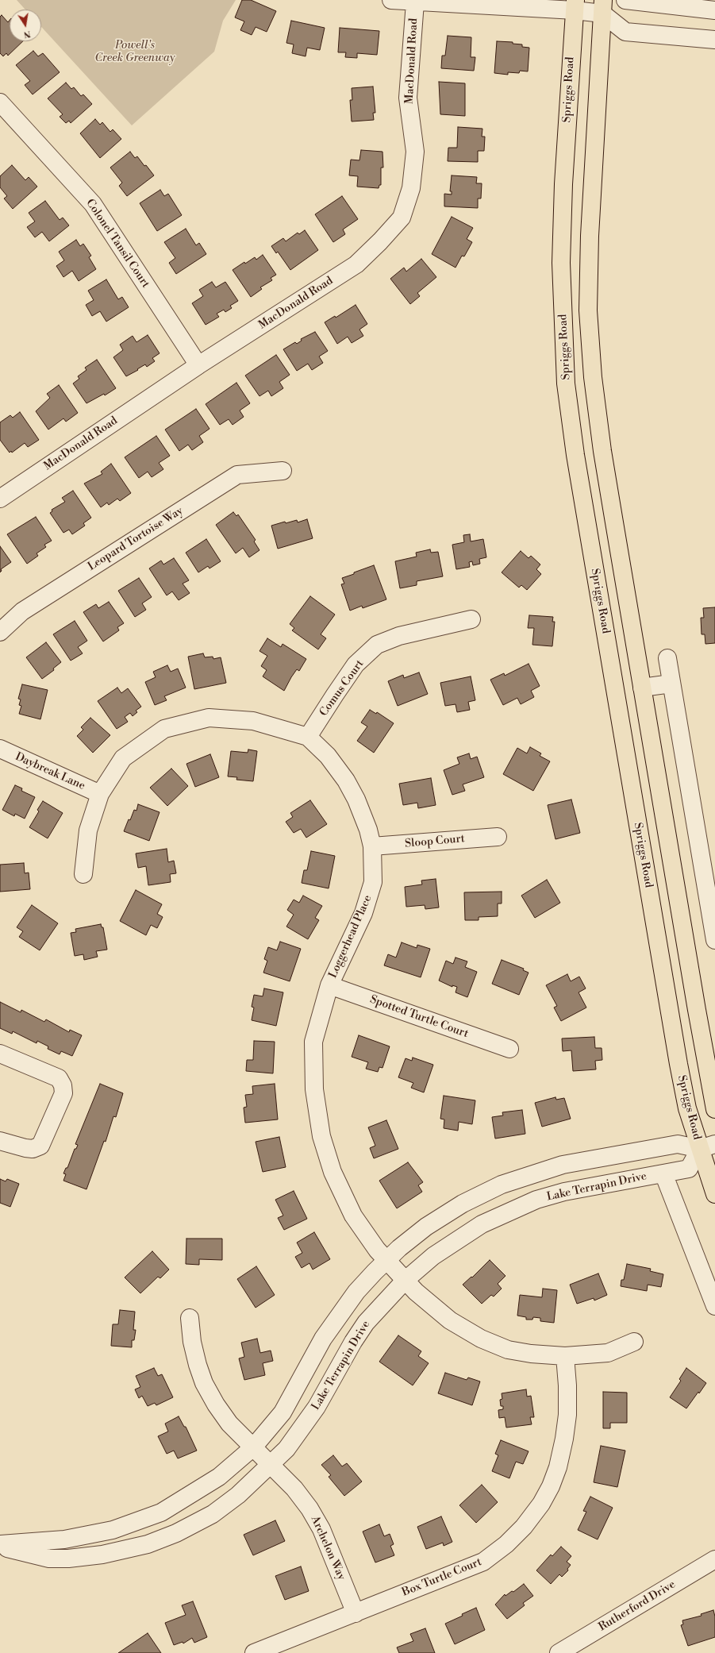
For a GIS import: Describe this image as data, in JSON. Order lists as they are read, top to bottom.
{
  "streets": {
    "main road": ["Spriggs Road"],
    "street": [
      "MacDonald Road",
      "Colonel Tansil Court",
      "Leopard Tortoise Way",
      "Comus Court",
      "Daybreak Lane",
      "Sloop Court",
      "Loggerhead Place",
      "Spotted Turtle Court",
      "Lake Terrapin Drive",
      "Archelon Way",
      "Box Turtle Court",
      "Rutherford Drive"
    ]
  },
  "crossings": [
    ["MacDonald Road", "Colonel Tansil Court"],
    ["Spriggs Road", "Lake Terrapin Drive"],
    ["Comus Court", "Loggerhead Place"],
    ["Daybreak Lane", "Loggerhead Place"],
    ["Sloop Court", "Loggerhead Place"],
    ["Loggerhead Place", "Spotted Turtle Court"],
    ["Loggerhead Place", "Lake Terrapin Drive"],
    ["Loggerhead Place", "Box Turtle Court"],
    ["Lake Terrapin Drive", "Archelon Way"],
    ["Archelon Way", "Box Turtle Court"]
  ],
  "parks": ["Powell's Creek Greenway"],
  "north": "bottom"
}
